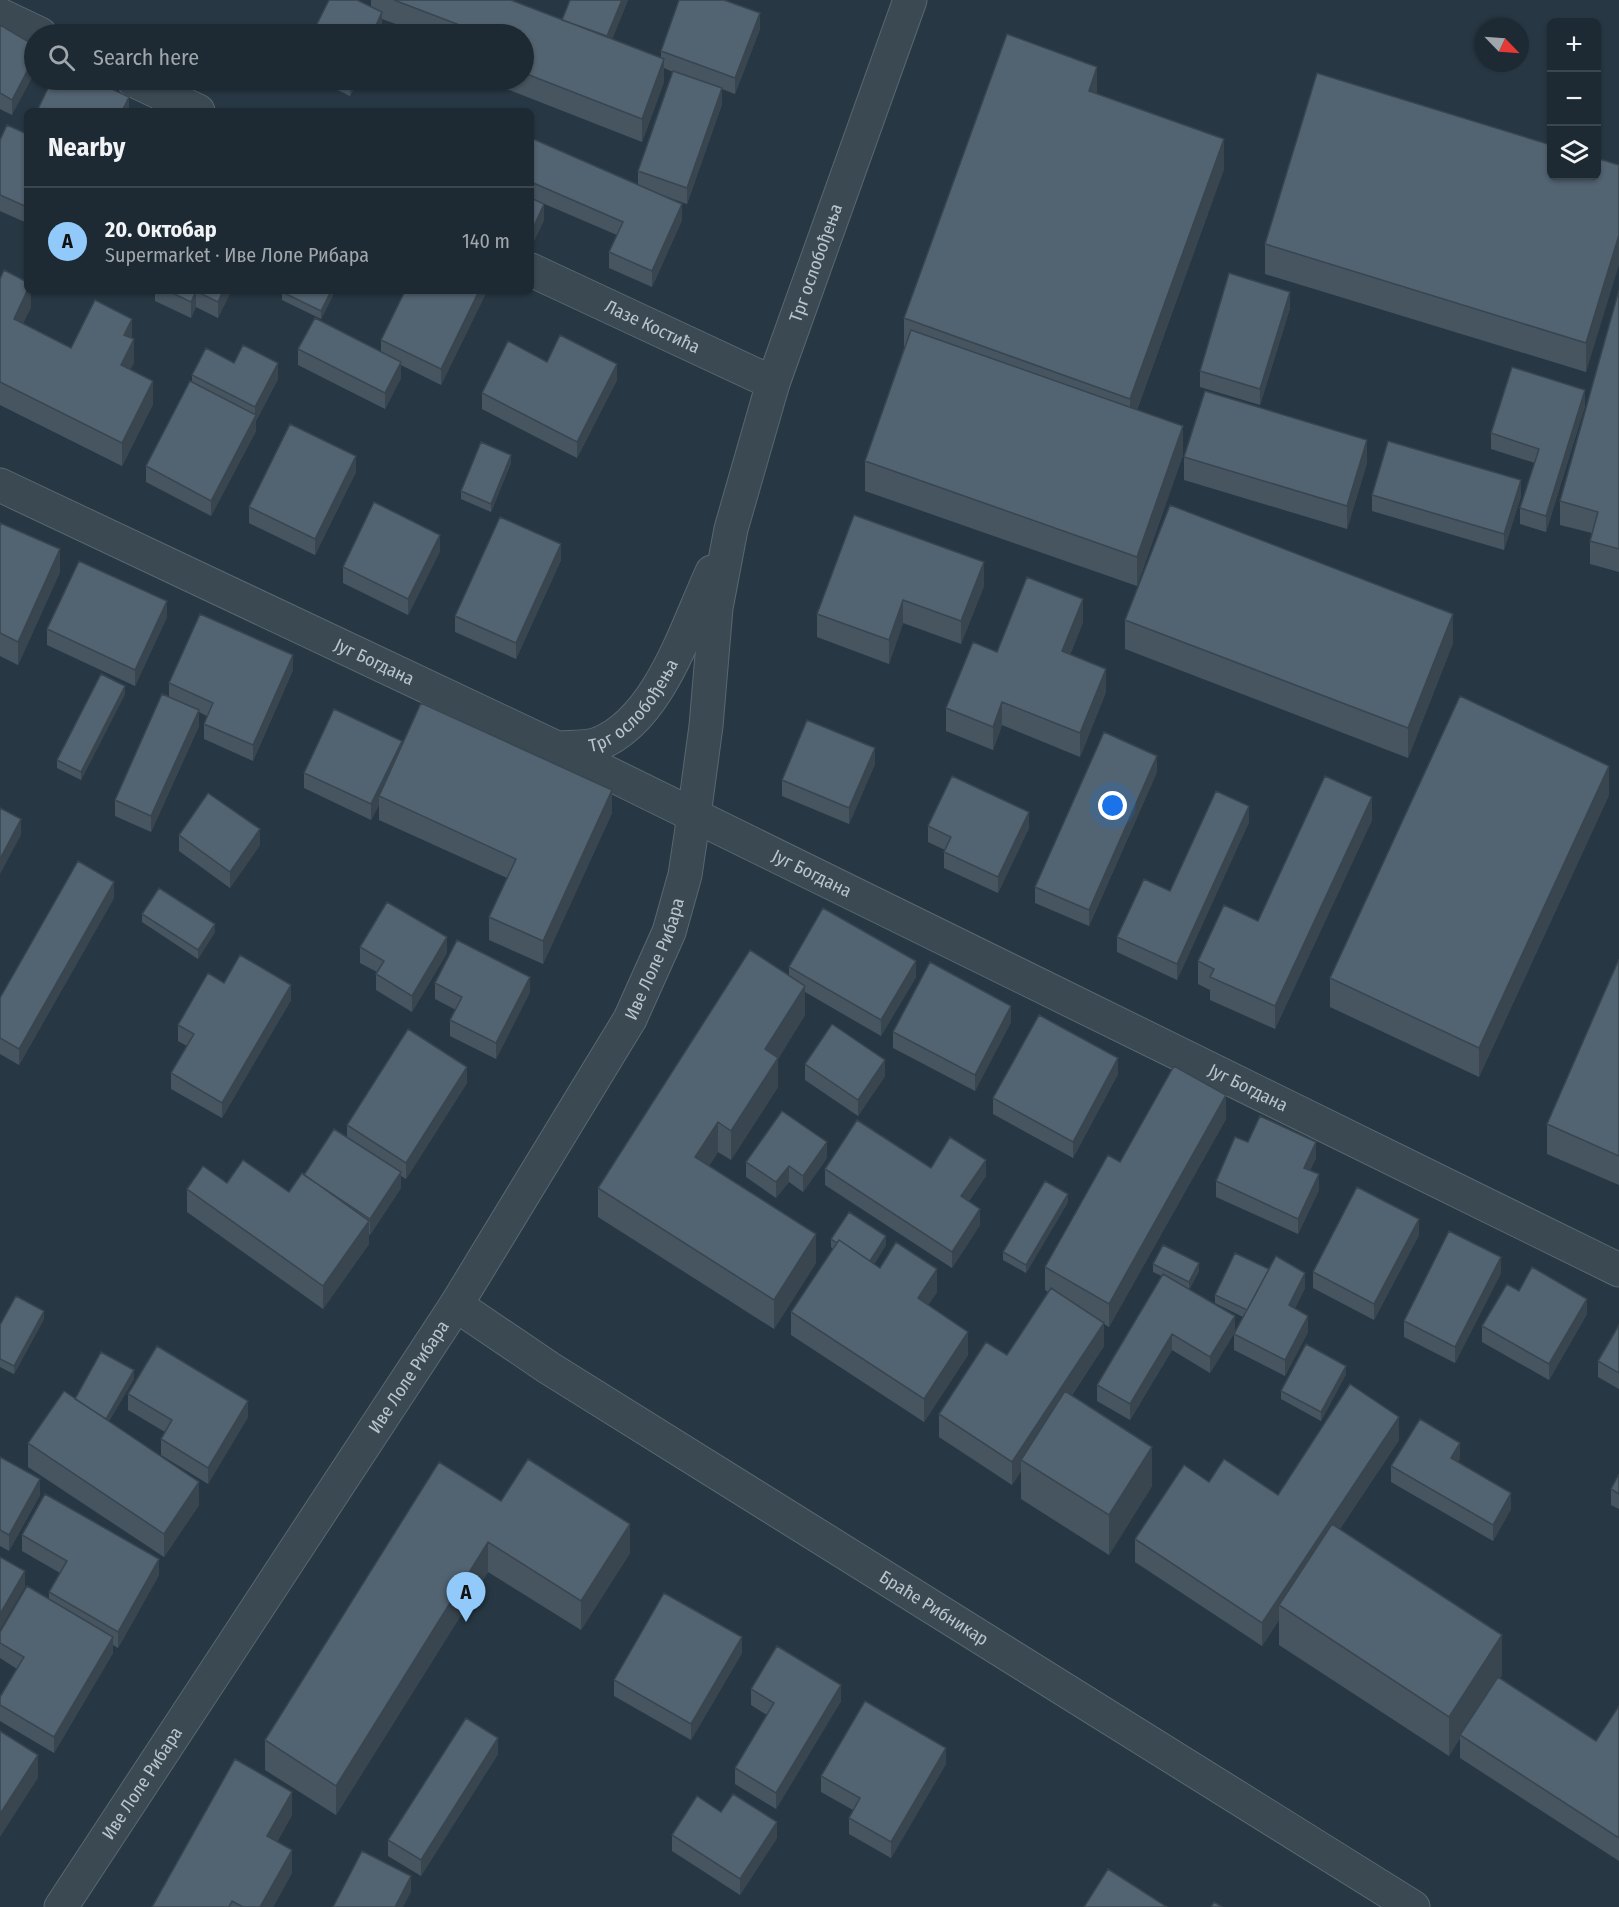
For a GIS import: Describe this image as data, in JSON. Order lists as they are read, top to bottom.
{
  "streets": {
    "street": [
      "Трг ослобођења",
      "Лазе Костића",
      "Југ Богдана",
      "Иве Лоле Рибара",
      "Браће Рибникар"
    ]
  },
  "crossings": [
    ["Трг ослобођења", "Лазе Костића"],
    ["Трг ослобођења", "Југ Богдана"],
    ["Трг ослобођења", "Иве Лоле Рибара"],
    ["Југ Богдана", "Иве Лоле Рибара"],
    ["Иве Лоле Рибара", "Браће Рибникар"]
  ],
  "north": "bottom right",
  "page": {
    "map_buttons": ["+", "−"],
    "search": "Search here",
    "heading": "Nearby",
    "list": [
      {
        "mark": "A",
        "name": "20. Октобар",
        "note": "Supermarket · Иве Лоле Рибара",
        "value": "140 m"
      }
    ],
    "pins": "A"
  }
}
